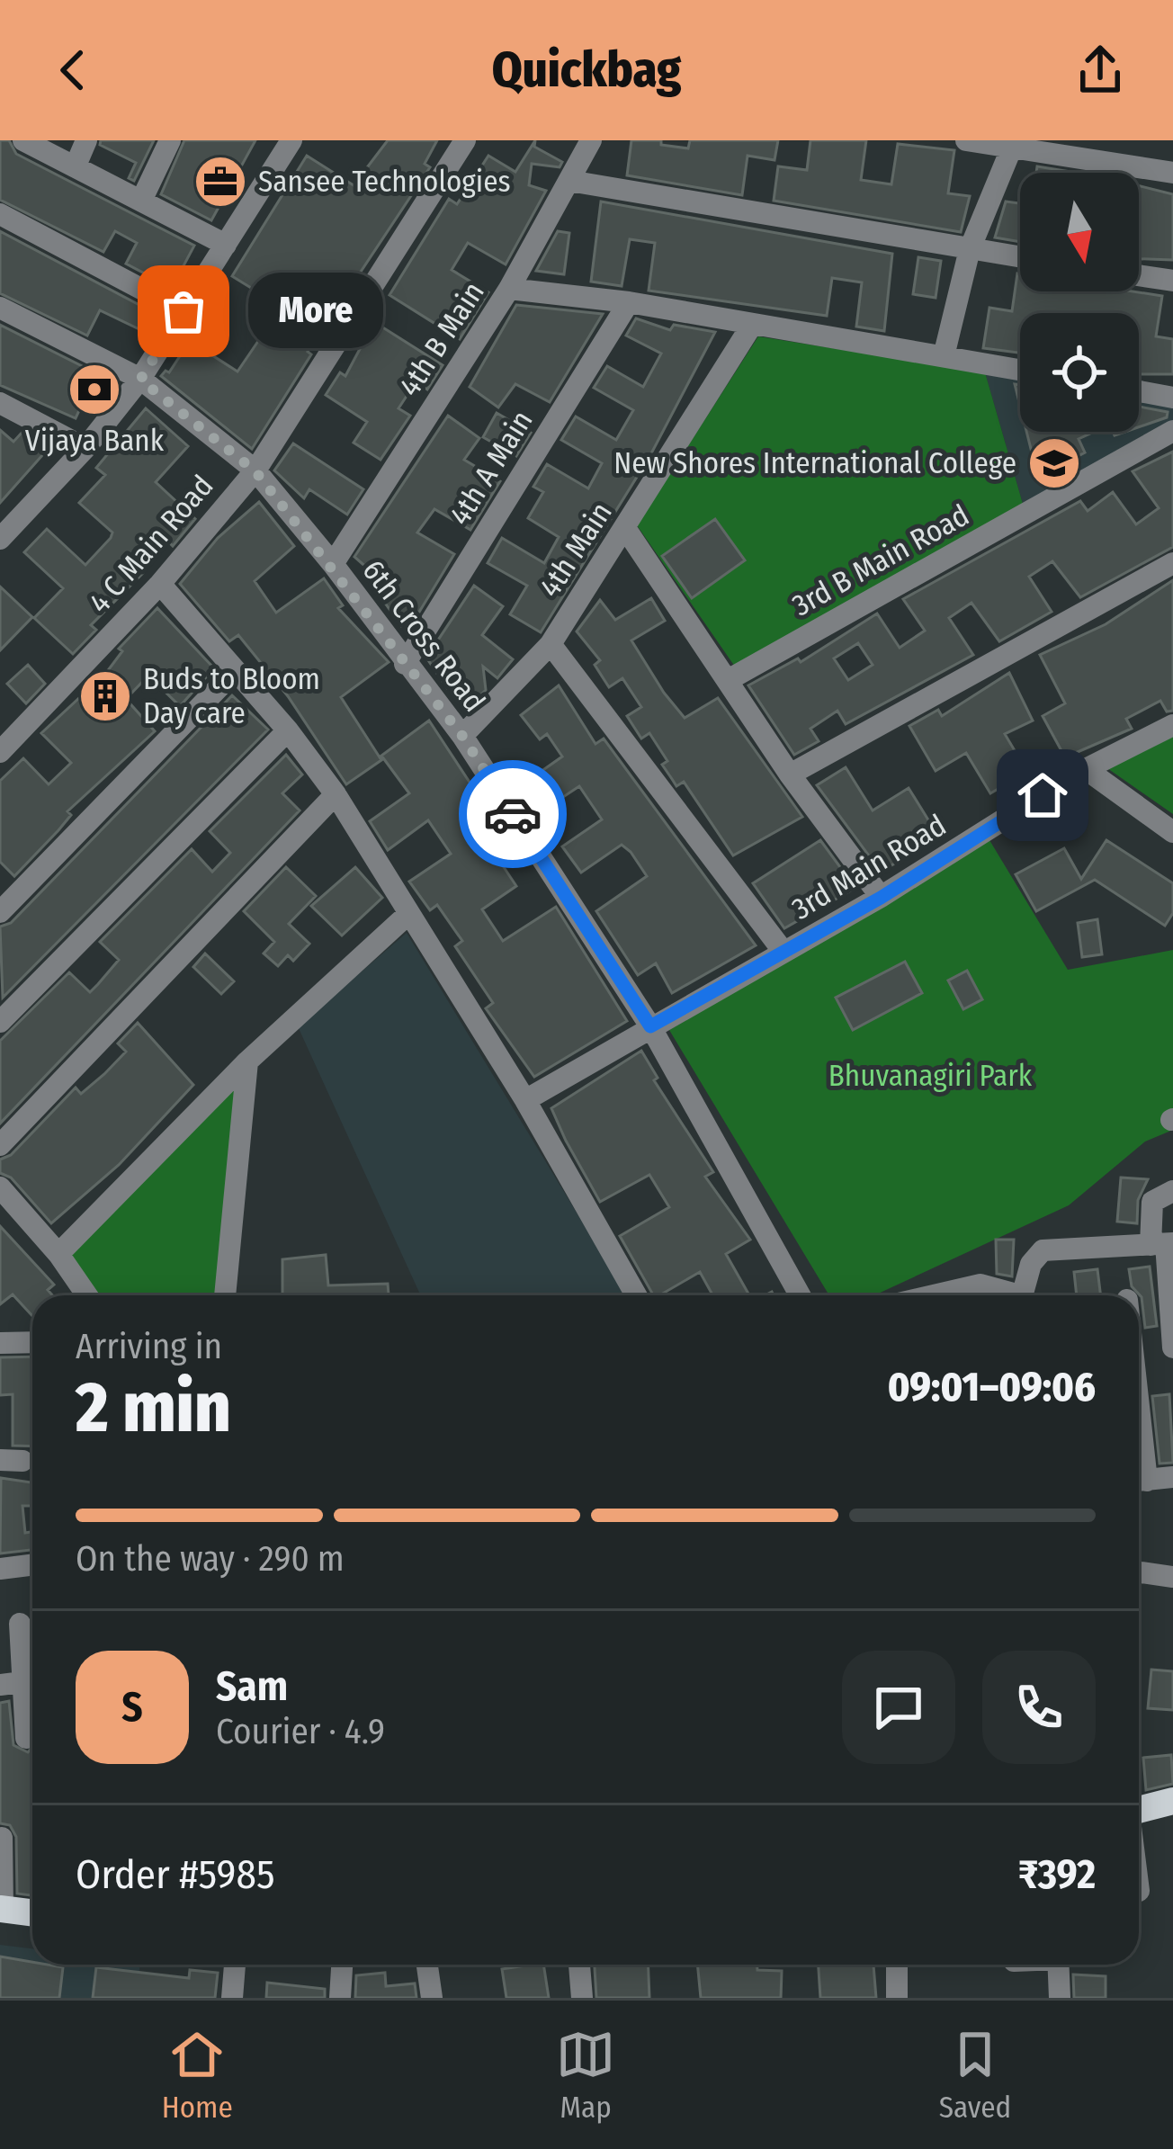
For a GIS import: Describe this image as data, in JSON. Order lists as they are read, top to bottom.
{
  "streets": {
    "street": [
      "4th B Main",
      "4th A Main",
      "4 C Main Road",
      "4th Main",
      "3rd B Main Road",
      "6th Cross Road",
      "3rd Main Road"
    ]
  },
  "crossings": [
    ["4th B Main", "6th Cross Road"],
    ["4th A Main", "6th Cross Road"],
    ["4 C Main Road", "6th Cross Road"],
    ["4th Main", "6th Cross Road"],
    ["6th Cross Road", "3rd Main Road"]
  ],
  "parks": ["Bhuvanagiri Park"],
  "places": {
    "office": ["Sansee Technologies"],
    "other": ["More"],
    "bank": ["Vijaya Bank"],
    "school or university": ["New Shores International College"],
    "building": ["Buds to Bloom Day care"]
  },
  "north": "bottom",
  "page": {
    "header": "Quickbag",
    "bubble": "More",
    "heading": ["2 min", "Arriving in", "09:01–09:06"],
    "panel": [
      "Sam",
      "Courier · 4.9",
      "Order #5985",
      "₹392"
    ],
    "bar": "On the way · 290 m",
    "round": "S",
    "tabs": ["Home", "Map", "Saved"]
  }
}
